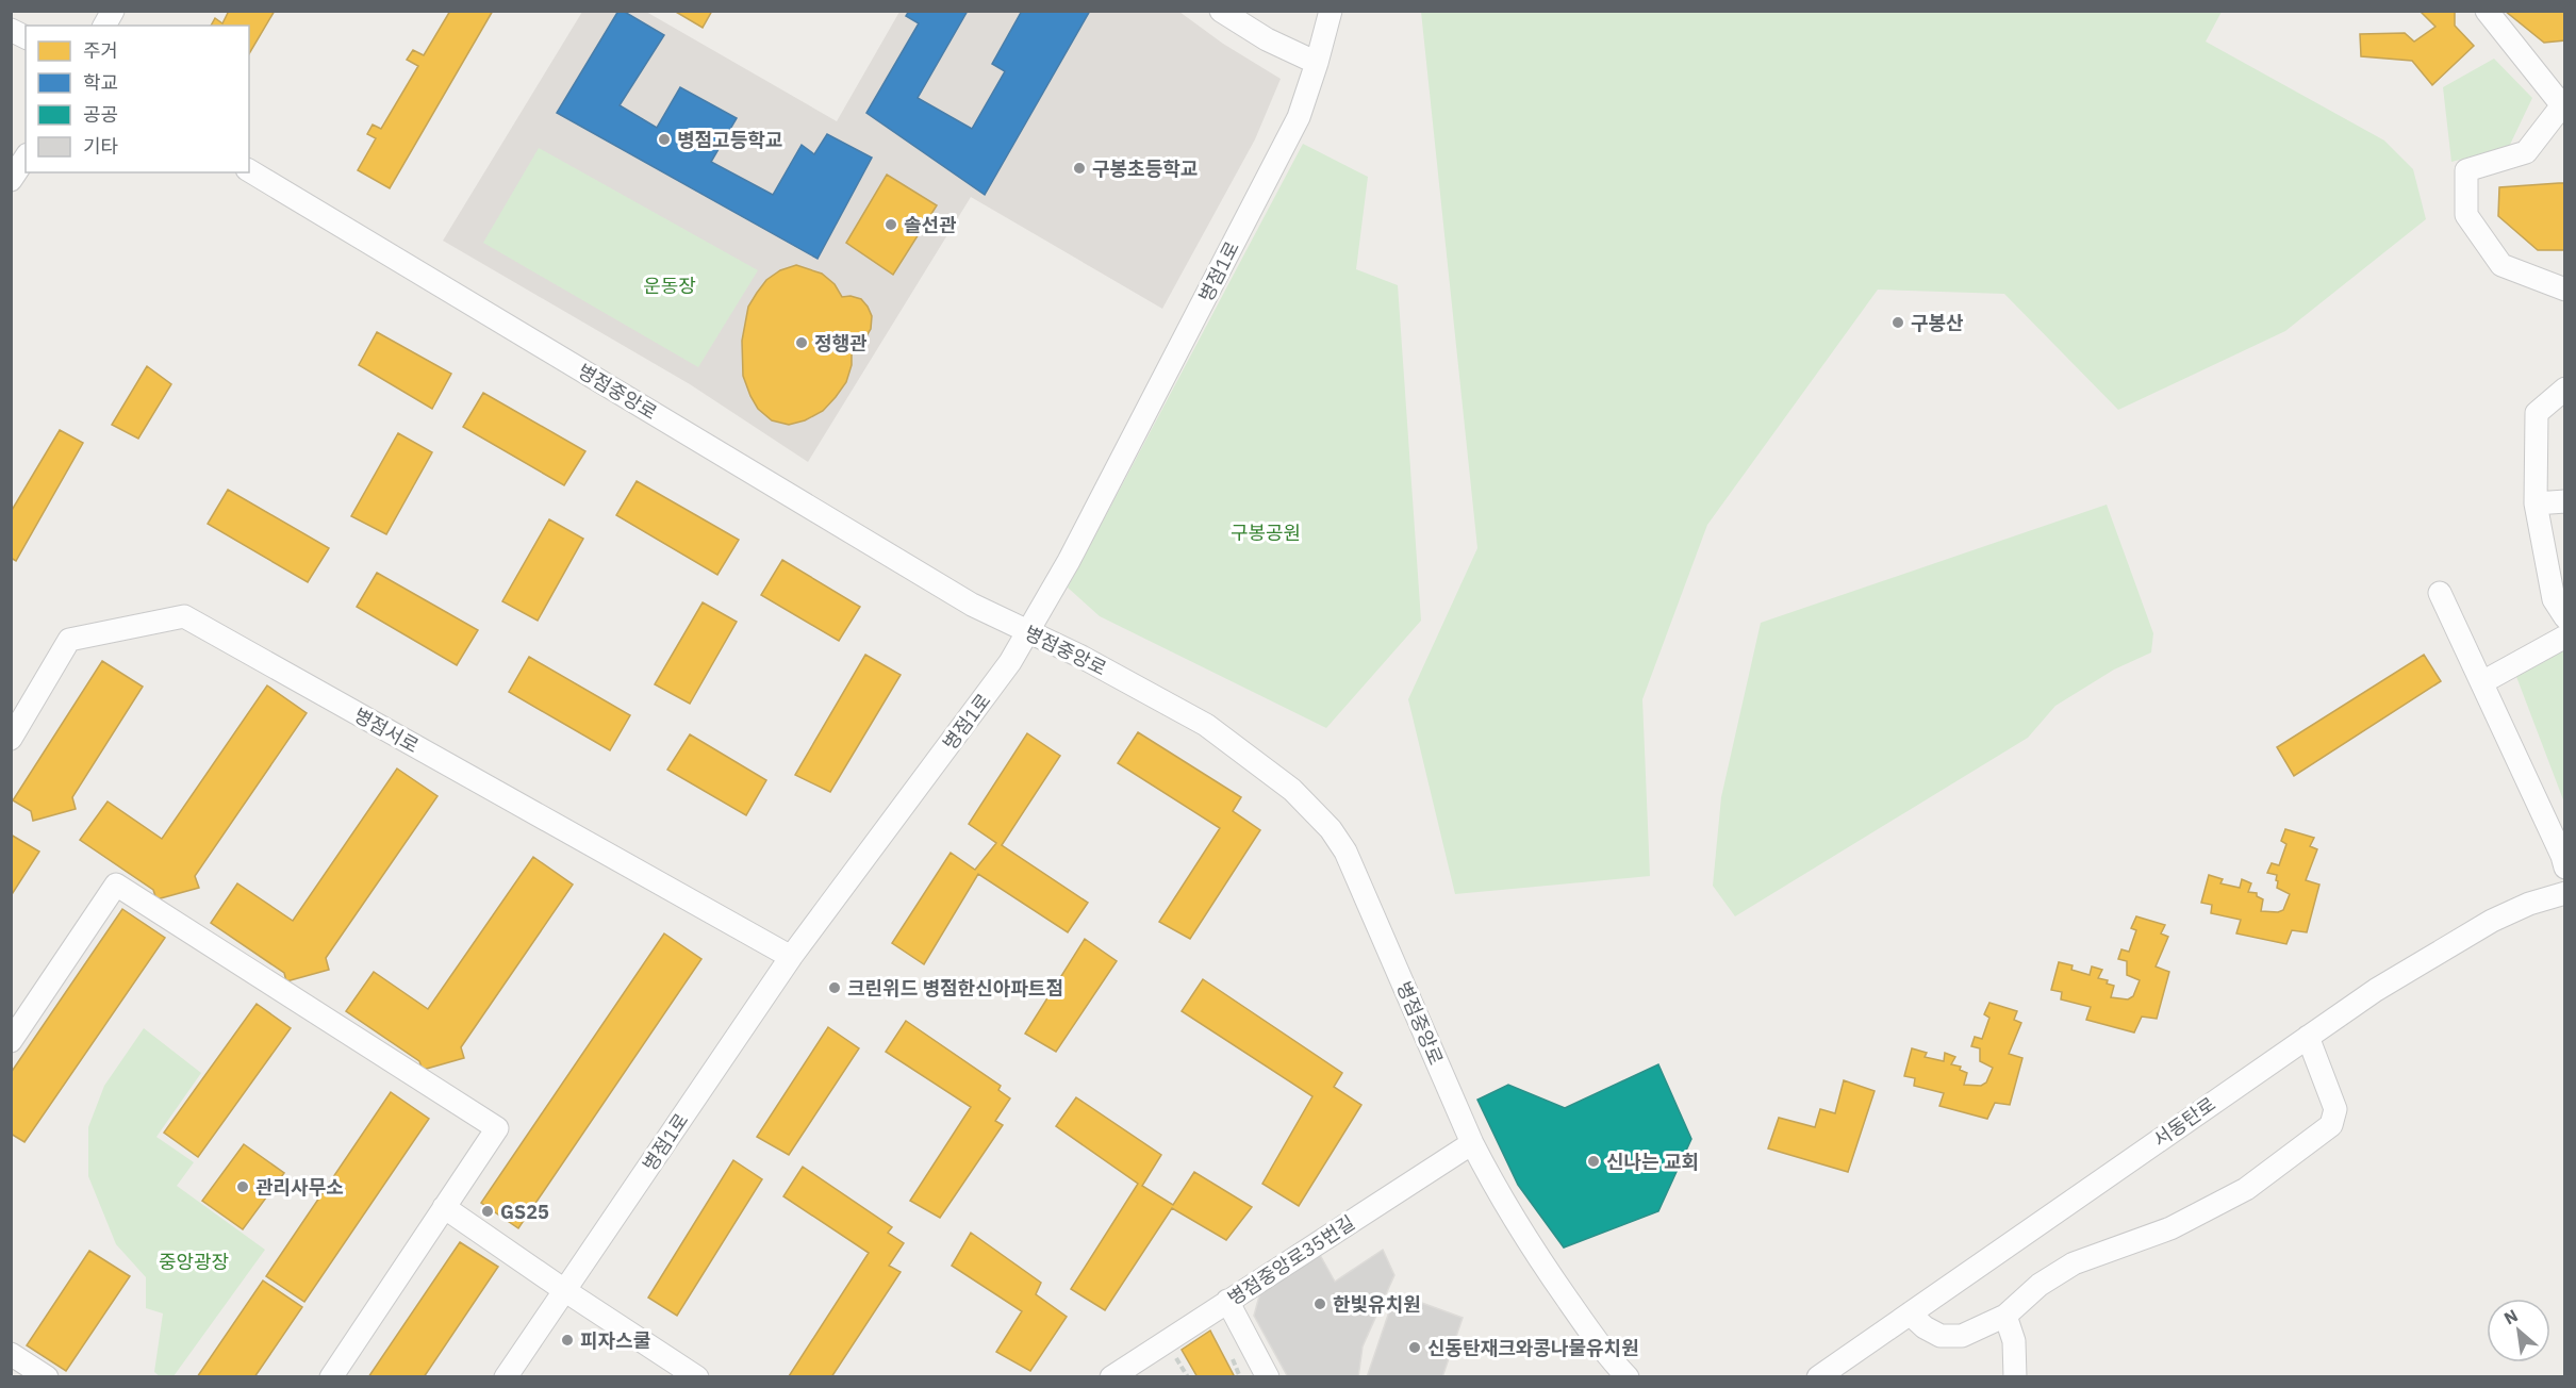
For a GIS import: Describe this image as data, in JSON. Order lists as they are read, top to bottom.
{
  "streets": {
    "street": [
      "병점1로",
      "병점중앙로",
      "병점서로",
      "서동탄로",
      "병점중앙로35번길"
    ]
  },
  "crossings": [
    ["병점1로", "병점중앙로"],
    ["병점1로", "병점서로"],
    ["병점중앙로", "병점중앙로35번길"]
  ],
  "parks": ["운동장", "구봉공원", "중앙광장"],
  "places": [
    "병점고등학교",
    "구봉초등학교",
    "솔선관",
    "구봉산",
    "정행관",
    "크린위드 병점한신아파트점",
    "신나는 교회",
    "관리사무소",
    "GS25",
    "한빛유치원",
    "피자스쿨",
    "신동탄재크와콩나물유치원"
  ],
  "legend": [
    "주거",
    "학교",
    "공공",
    "기타"
  ],
  "north": "top left"
}
